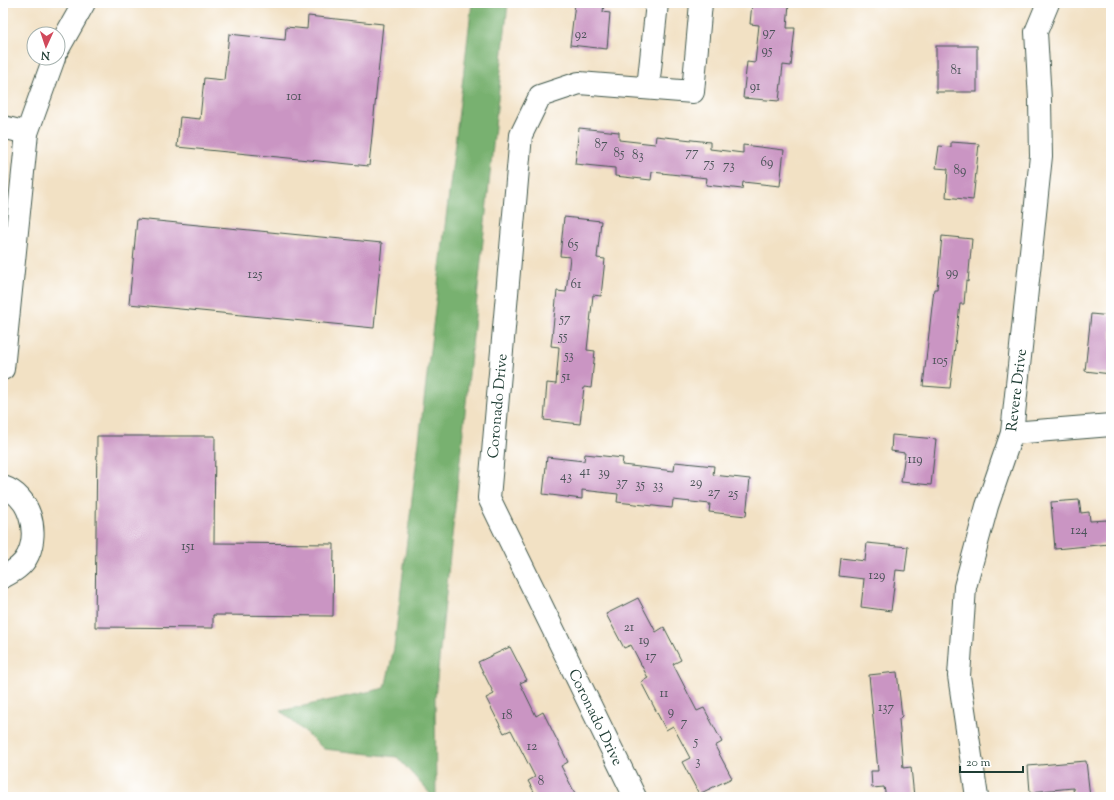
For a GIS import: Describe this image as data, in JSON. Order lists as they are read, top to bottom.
{
  "streets": {
    "street": ["Revere Drive", "Coronado Drive"]
  },
  "house_numbers": [
    "97",
    "92",
    "95",
    "81",
    "91",
    "101",
    "87",
    "77",
    "85",
    "83",
    "69",
    "75",
    "73",
    "89",
    "65",
    "99",
    "125",
    "61",
    "57",
    "55",
    "53",
    "105",
    "51",
    "119",
    "41",
    "39",
    "43",
    "37",
    "29",
    "35",
    "33",
    "27",
    "25",
    "124",
    "151",
    "129",
    "21",
    "19",
    "17",
    "11",
    "137",
    "9",
    "18",
    "7",
    "5",
    "12",
    "3",
    "8"
  ],
  "scale_bar": "20 m",
  "north": "bottom"
}
